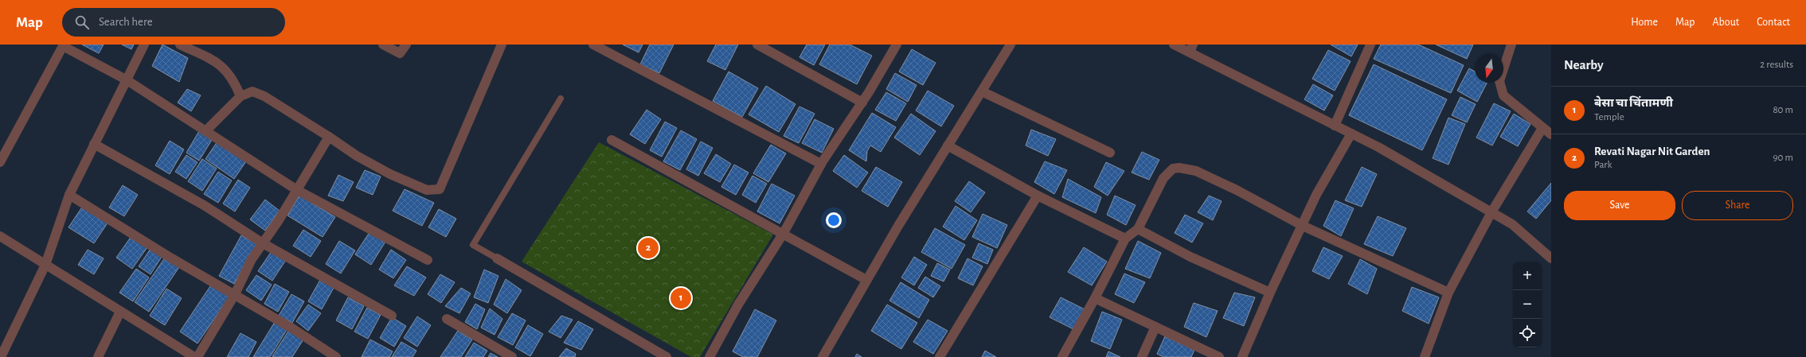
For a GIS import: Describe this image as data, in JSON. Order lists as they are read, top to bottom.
{
  "north": "bottom",
  "page": {
    "header": "Map",
    "search": "Search here",
    "nav": [
      "Home",
      "Map",
      "About",
      "Contact"
    ],
    "heading": ["Nearby", "2 results"],
    "list": [
      {
        "mark": "1",
        "name": "बेसा चा चिंतामणी",
        "note": "Temple",
        "value": "80 m"
      },
      {
        "mark": "2",
        "name": "Revati Nagar Nit Garden",
        "note": "Park",
        "value": "90 m"
      }
    ],
    "buttons": ["Save", "Share"],
    "pins": ["2", "1"],
    "map_buttons": ["+", "−"]
  }
}
